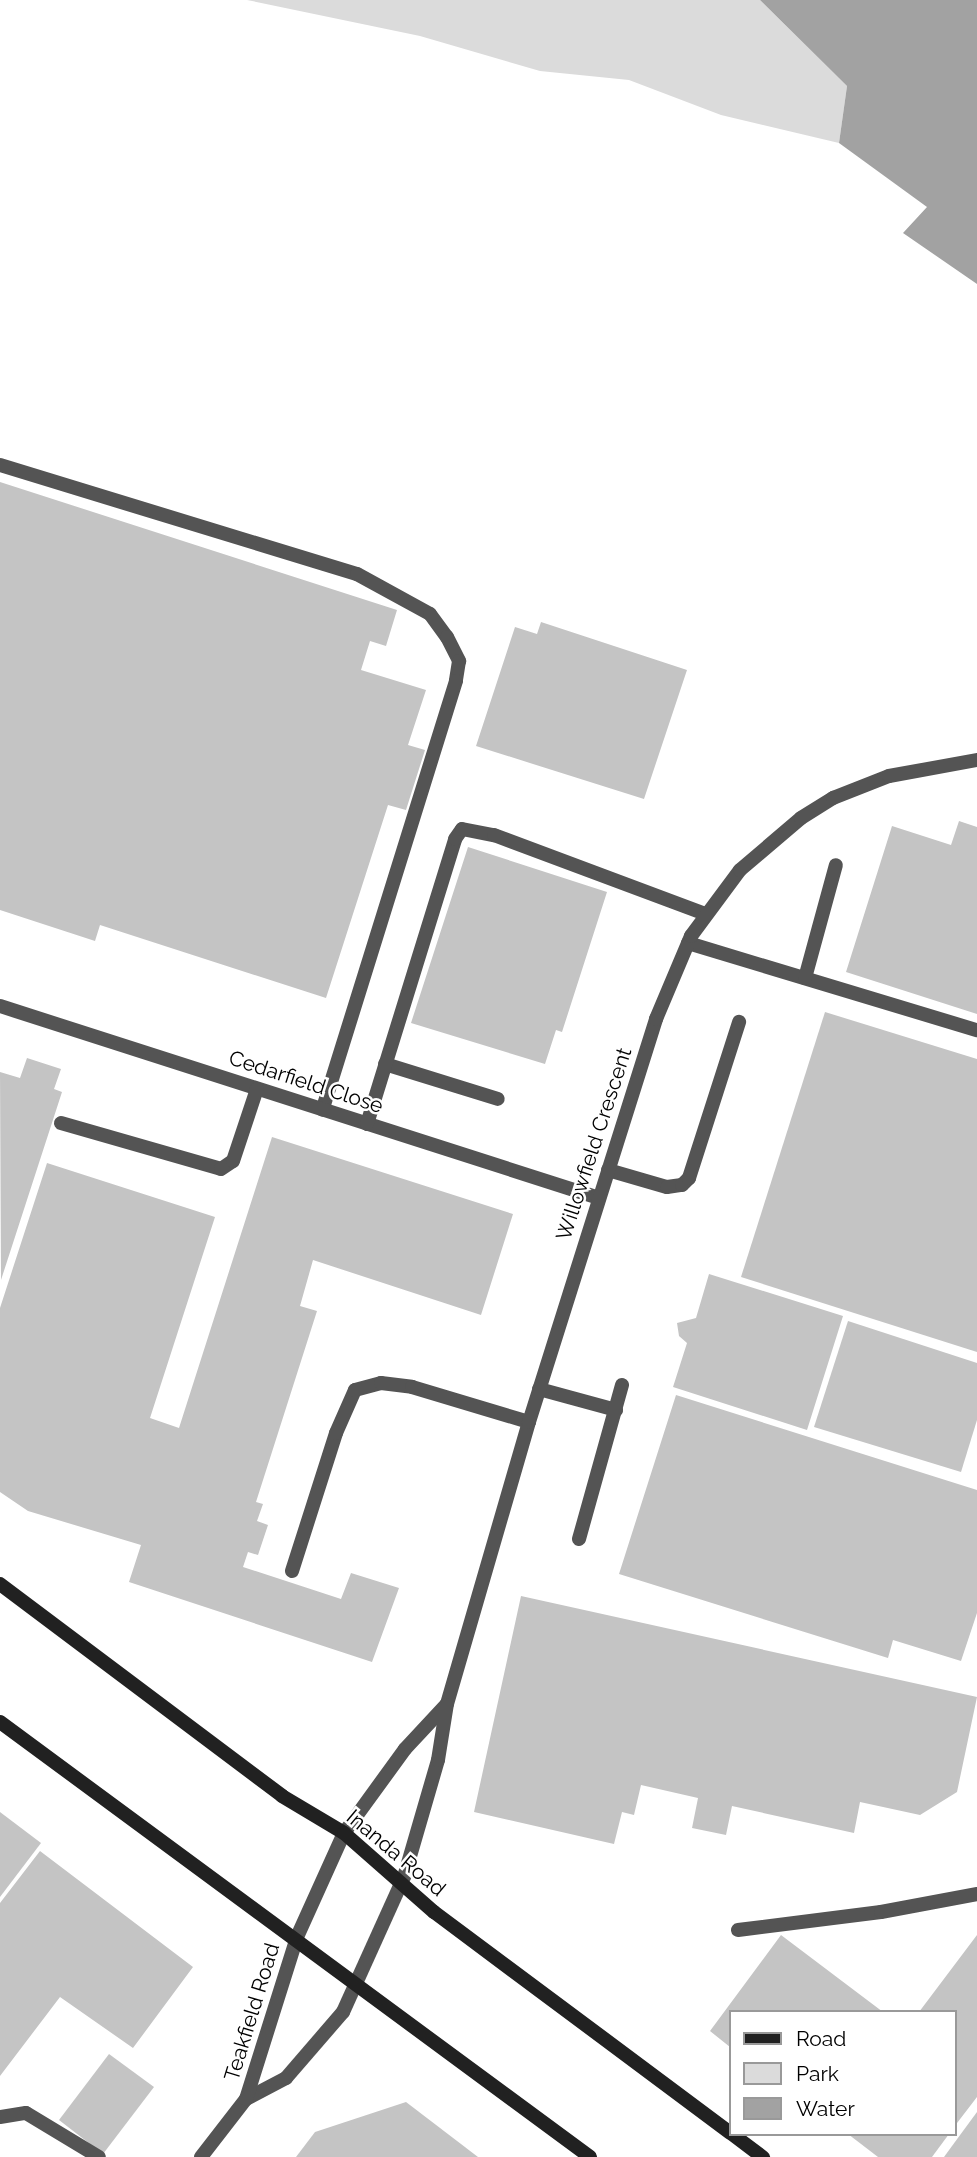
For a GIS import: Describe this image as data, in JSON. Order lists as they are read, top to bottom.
{
  "streets": {
    "main road": ["Inanda Road"],
    "street": ["Cedarfield Close", "Willowfield Crescent", "Teakfield Road"]
  },
  "crossings": [
    ["Cedarfield Close", "Willowfield Crescent"],
    ["Willowfield Crescent", "Inanda Road"],
    ["Willowfield Crescent", "Teakfield Road"]
  ],
  "legend": ["Road", "Park", "Water"]
}
